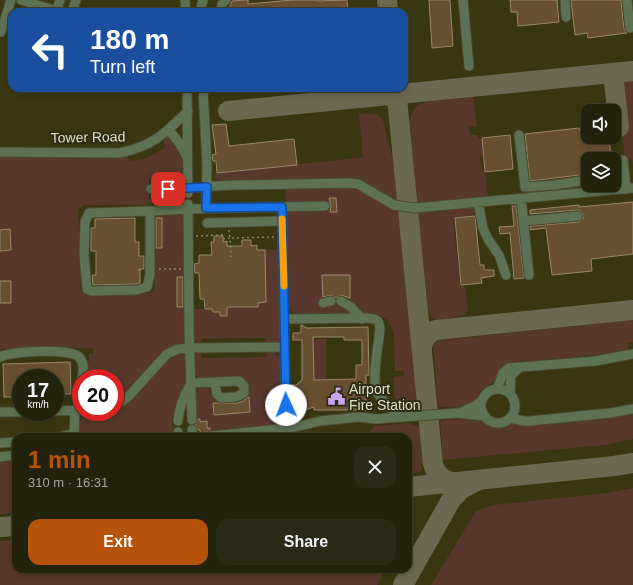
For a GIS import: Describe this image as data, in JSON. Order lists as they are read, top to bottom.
{
  "streets": {
    "street": ["Tower Road"]
  },
  "places": {
    "public building": ["Airport Fire Station"]
  },
  "page": {
    "turn": ["180 m", "Turn left"],
    "speed": "17 km/h",
    "limit": "20",
    "heading": ["1 min", "310 m · 16:31"],
    "buttons": ["Exit", "Share"]
  }
}
